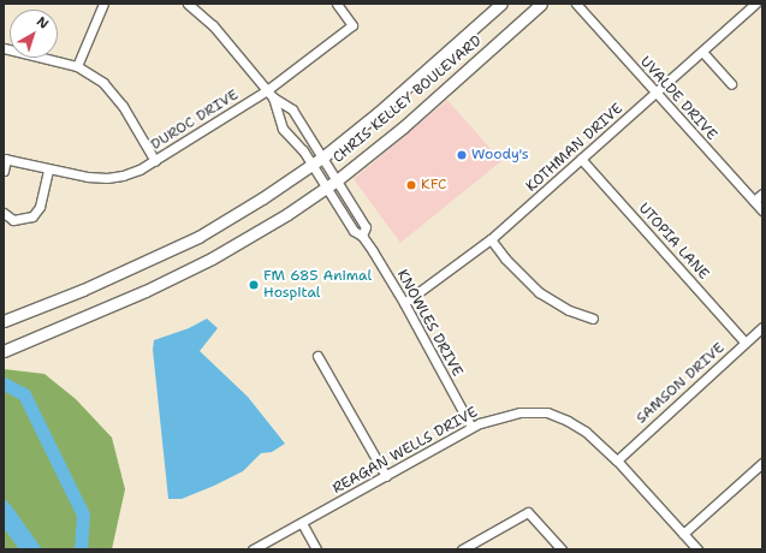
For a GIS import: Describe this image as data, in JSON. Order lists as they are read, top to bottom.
{
  "streets": {
    "main road": ["CHRIS KELLEY BOULEVARD"],
    "street": [
      "UVALDE DRIVE",
      "DUROC DRIVE",
      "KOTHMAN DRIVE",
      "UTOPIA LANE",
      "KNOWLES DRIVE",
      "SAMSON DRIVE",
      "REAGAN WELLS DRIVE"
    ]
  },
  "crossings": [
    ["UVALDE DRIVE", "KOTHMAN DRIVE"],
    ["CHRIS KELLEY BOULEVARD", "KNOWLES DRIVE"],
    ["DUROC DRIVE", "KNOWLES DRIVE"],
    ["KOTHMAN DRIVE", "UTOPIA LANE"],
    ["KOTHMAN DRIVE", "KNOWLES DRIVE"],
    ["UTOPIA LANE", "SAMSON DRIVE"],
    ["KNOWLES DRIVE", "REAGAN WELLS DRIVE"],
    ["SAMSON DRIVE", "REAGAN WELLS DRIVE"]
  ],
  "places": ["Woody's", "KFC", "FM 685 Animal Hospital"],
  "north": "top right"
}
